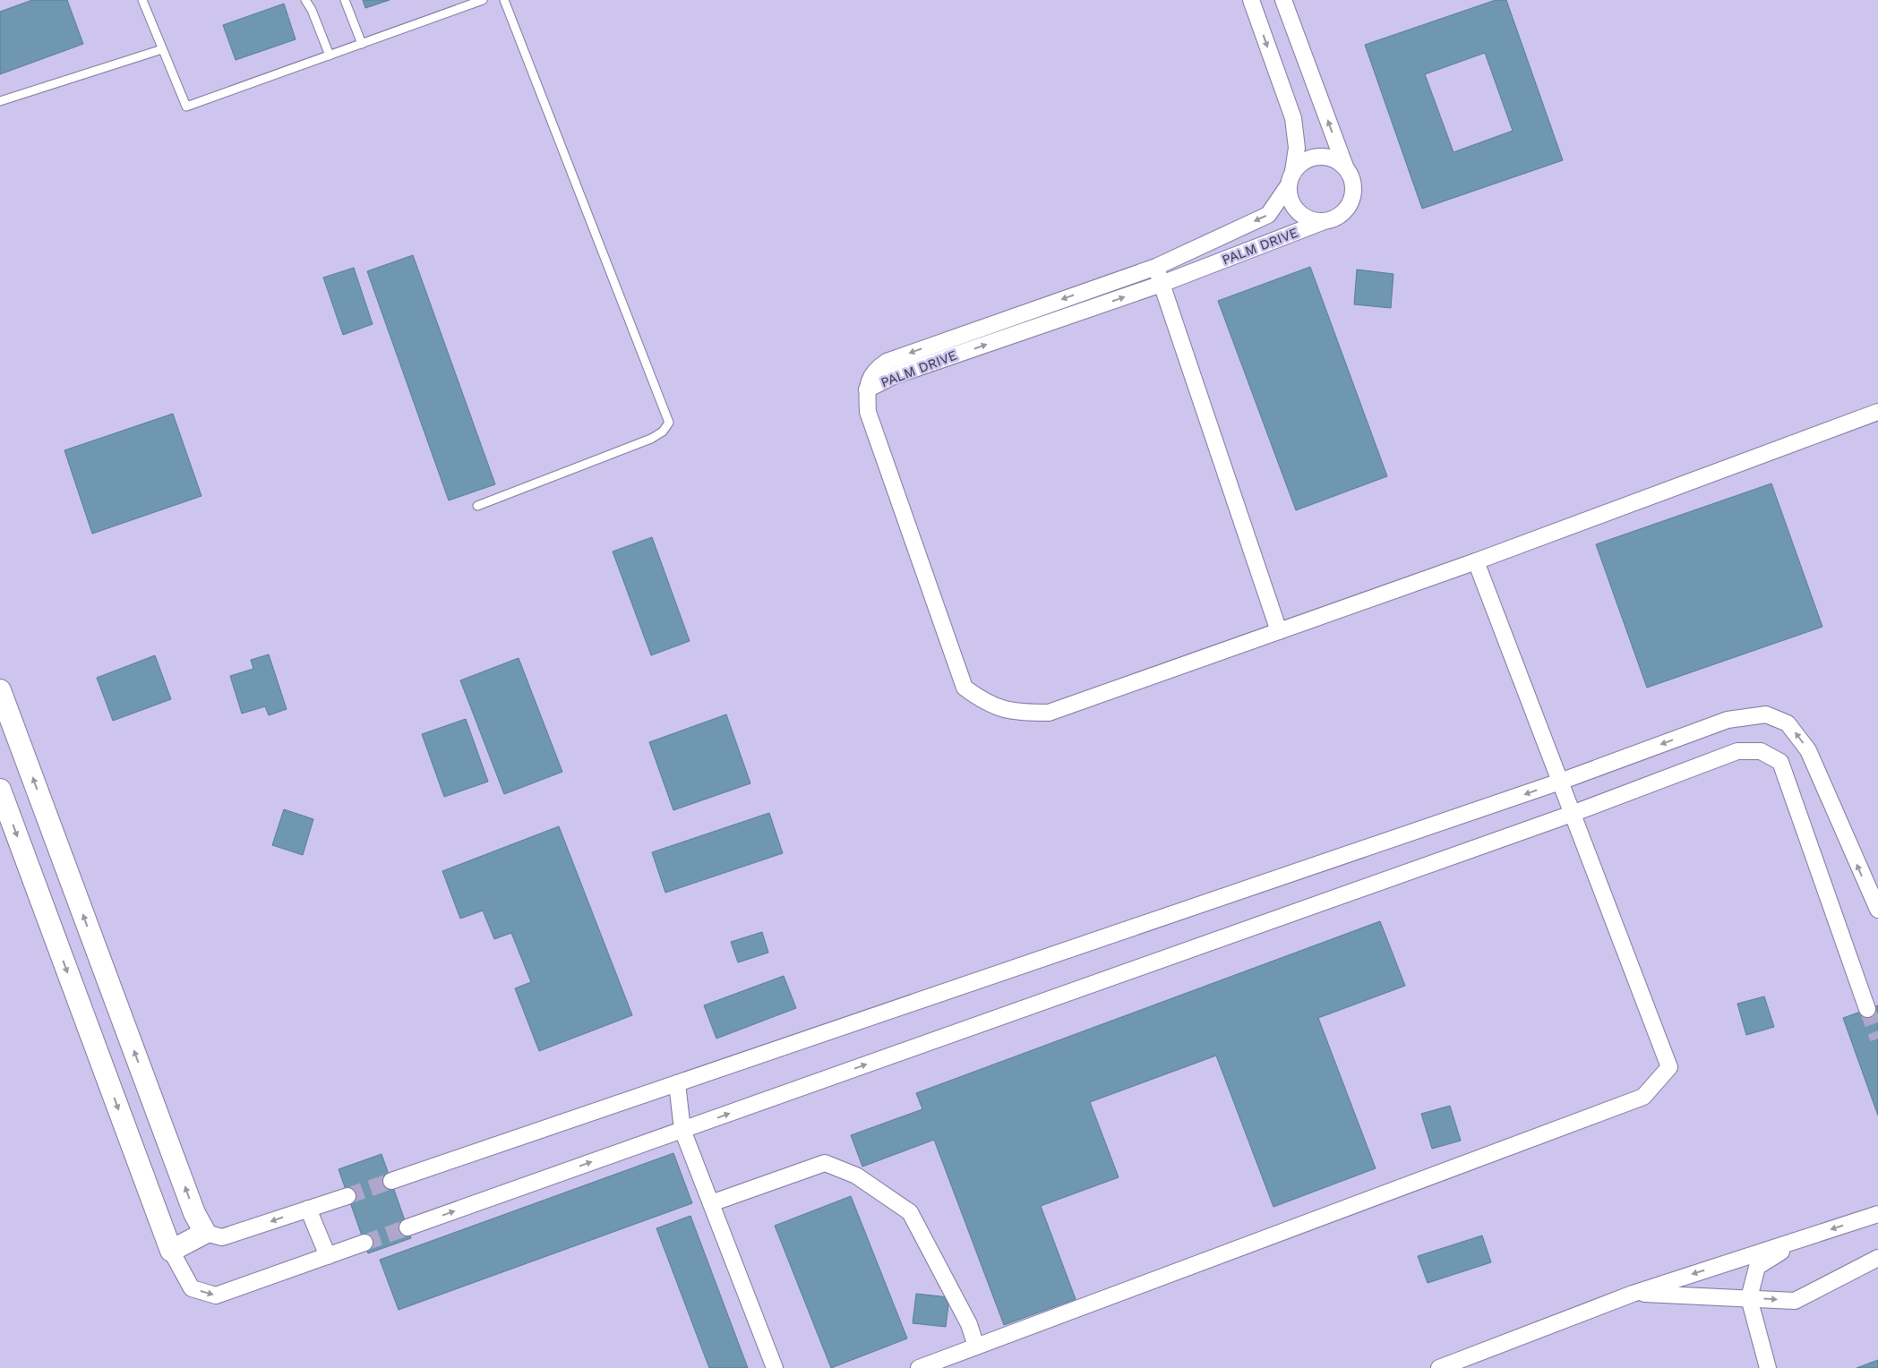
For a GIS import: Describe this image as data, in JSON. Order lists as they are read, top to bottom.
{
  "streets": {
    "street": ["PALM DRIVE"]
  }
}
